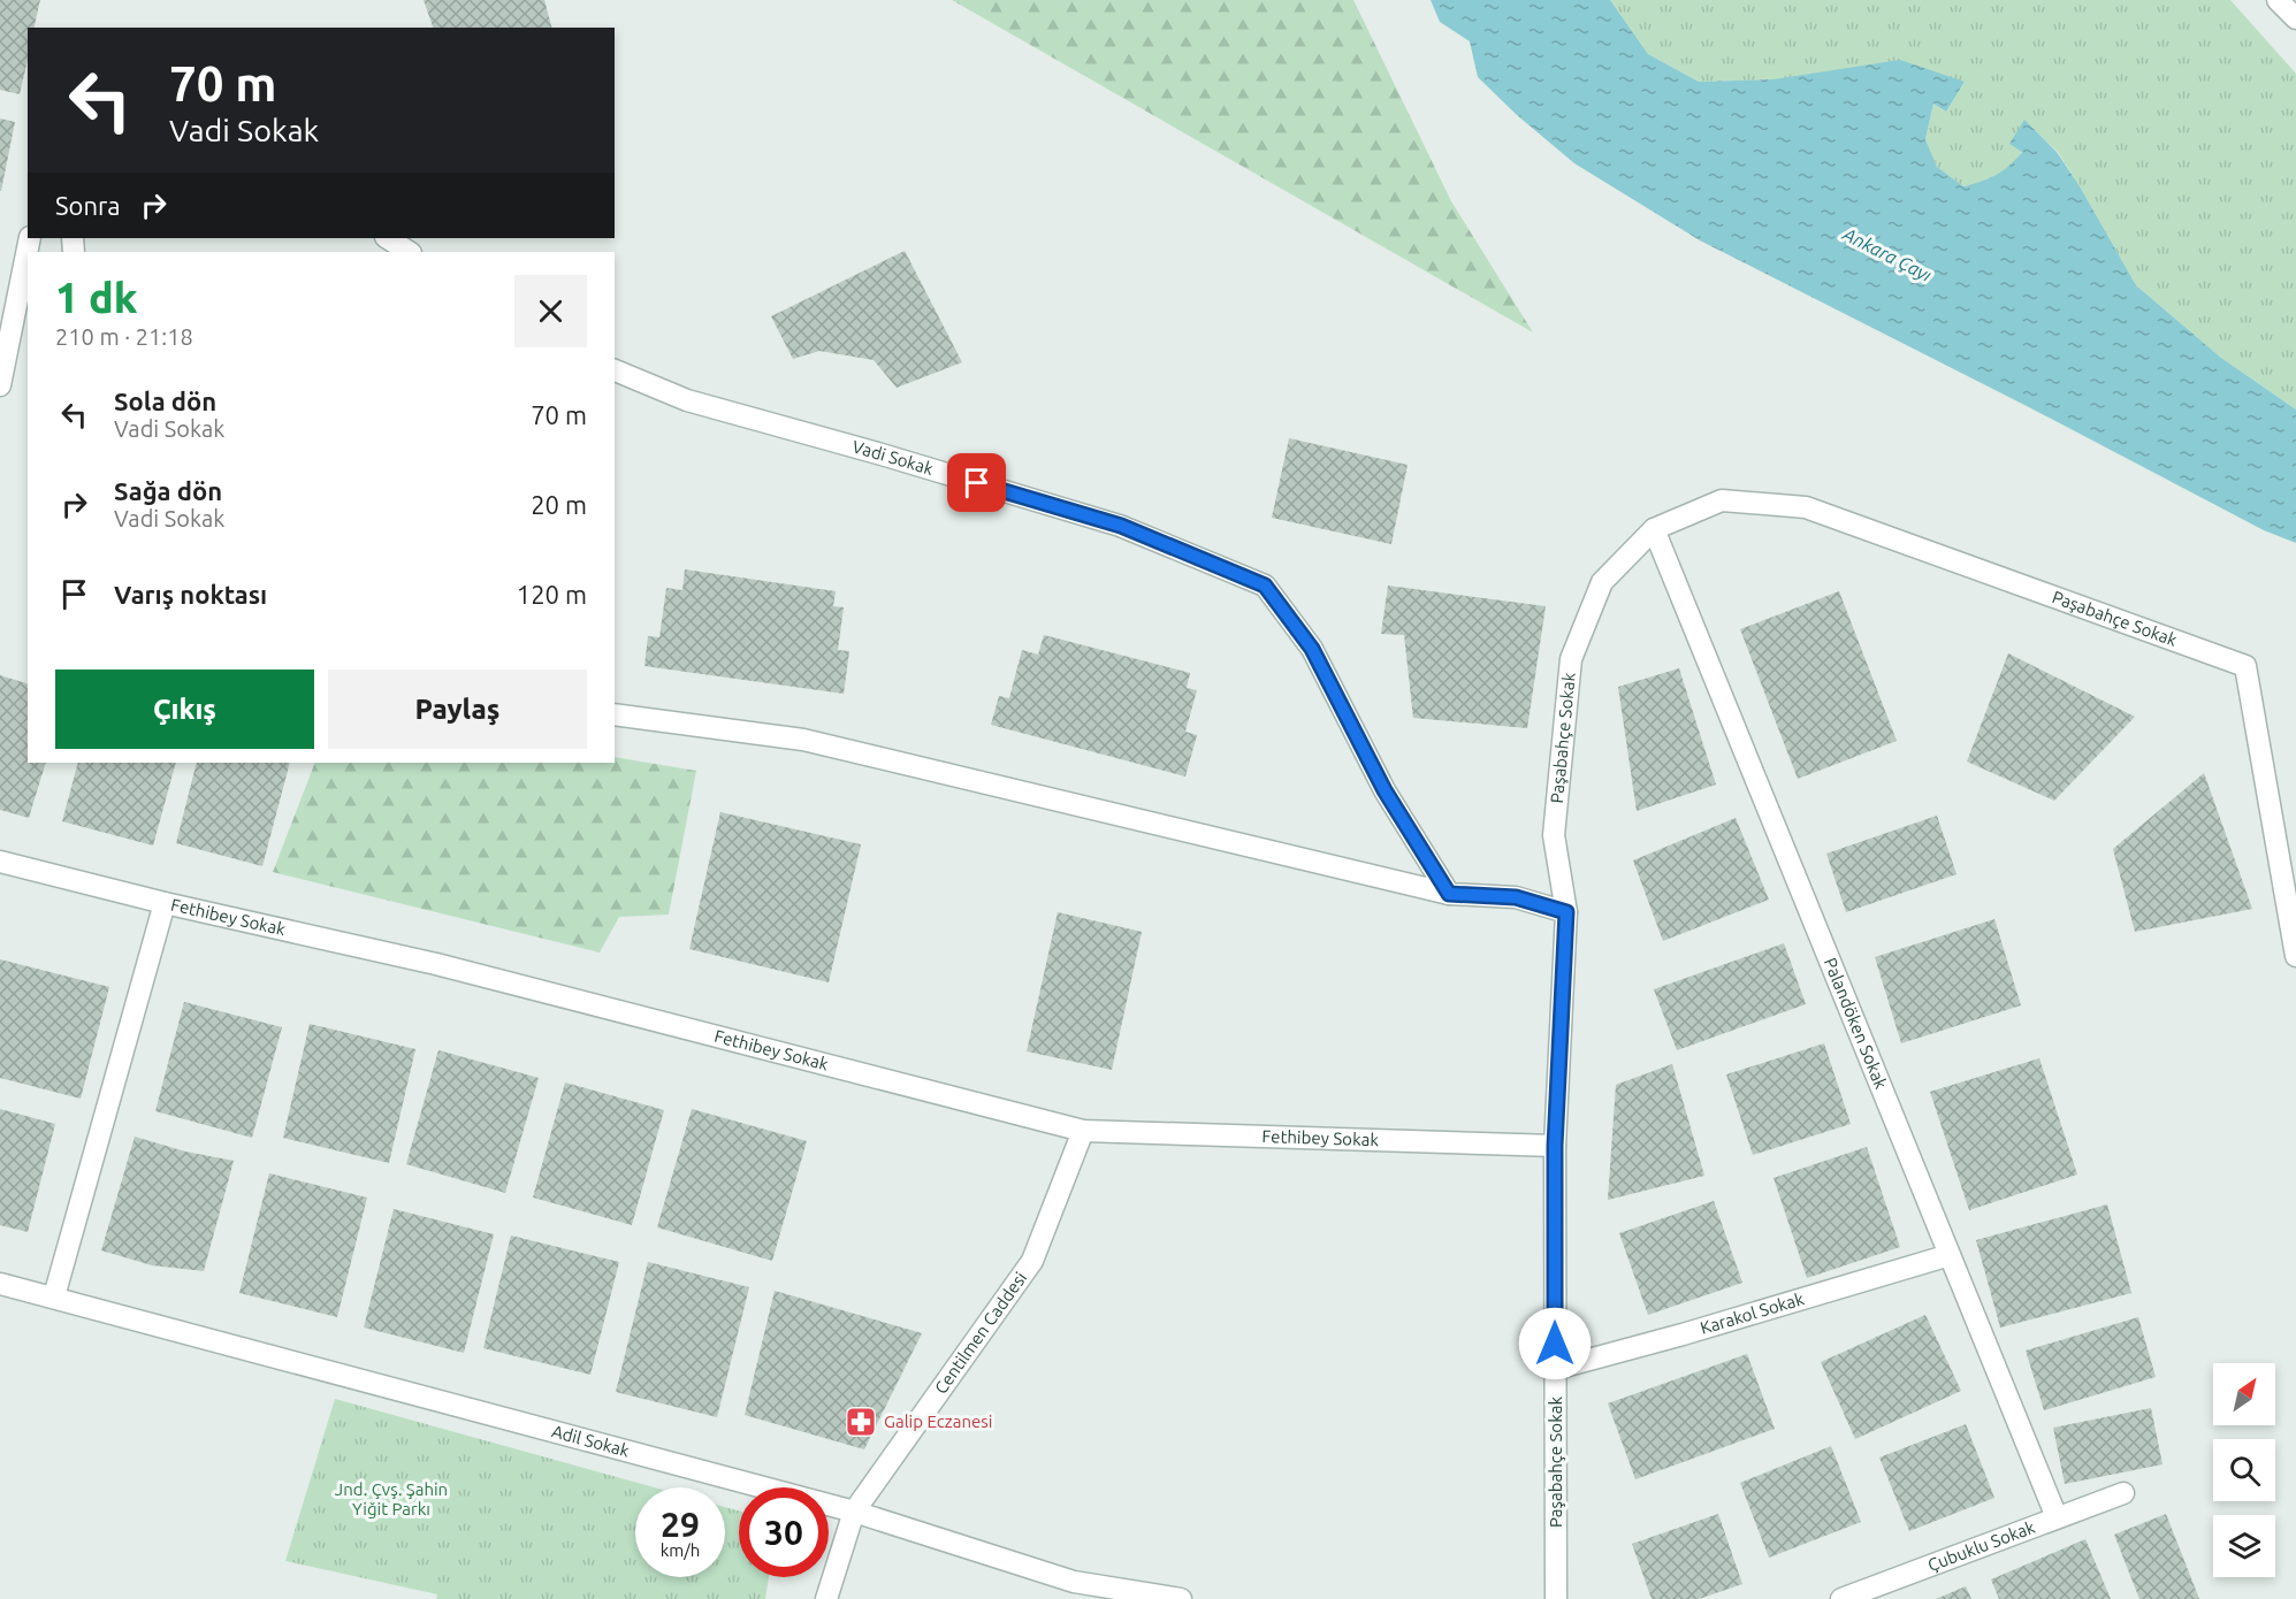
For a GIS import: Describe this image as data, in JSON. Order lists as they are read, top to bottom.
{
  "streets": {
    "street": [
      "Vadi Sokak",
      "Paşabahçe Sokak",
      "Fethibey Sokak",
      "Palandöken Sokak",
      "Karakol Sokak",
      "Centilmen Caddesi",
      "Adil Sokak",
      "Çubuklu Sokak"
    ]
  },
  "crossings": [
    ["Paşabahçe Sokak", "Fethibey Sokak"],
    ["Paşabahçe Sokak", "Palandöken Sokak"],
    ["Paşabahçe Sokak", "Karakol Sokak"],
    ["Fethibey Sokak", "Centilmen Caddesi"],
    ["Palandöken Sokak", "Karakol Sokak"],
    ["Palandöken Sokak", "Çubuklu Sokak"],
    ["Centilmen Caddesi", "Adil Sokak"]
  ],
  "water": ["Ankara Çayı"],
  "parks": ["Jnd. Çvş. Şahin Yiğit Parkı"],
  "places": {
    "pharmacy": ["Galip Eczanesi"]
  },
  "north": "top right",
  "page": {
    "turn": ["70 m", "Vadi Sokak"],
    "then": "Sonra",
    "heading": ["1 dk", "210 m · 21:18"],
    "list": [
      {
        "name": "Sola dön",
        "note": "Vadi Sokak",
        "value": "70 m"
      },
      {
        "name": "Sağa dön",
        "note": "Vadi Sokak",
        "value": "20 m"
      },
      {
        "name": "Varış noktası",
        "value": "120 m"
      }
    ],
    "buttons": ["Çıkış", "Paylaş"],
    "speed": "29 km/h",
    "limit": "30"
  }
}
